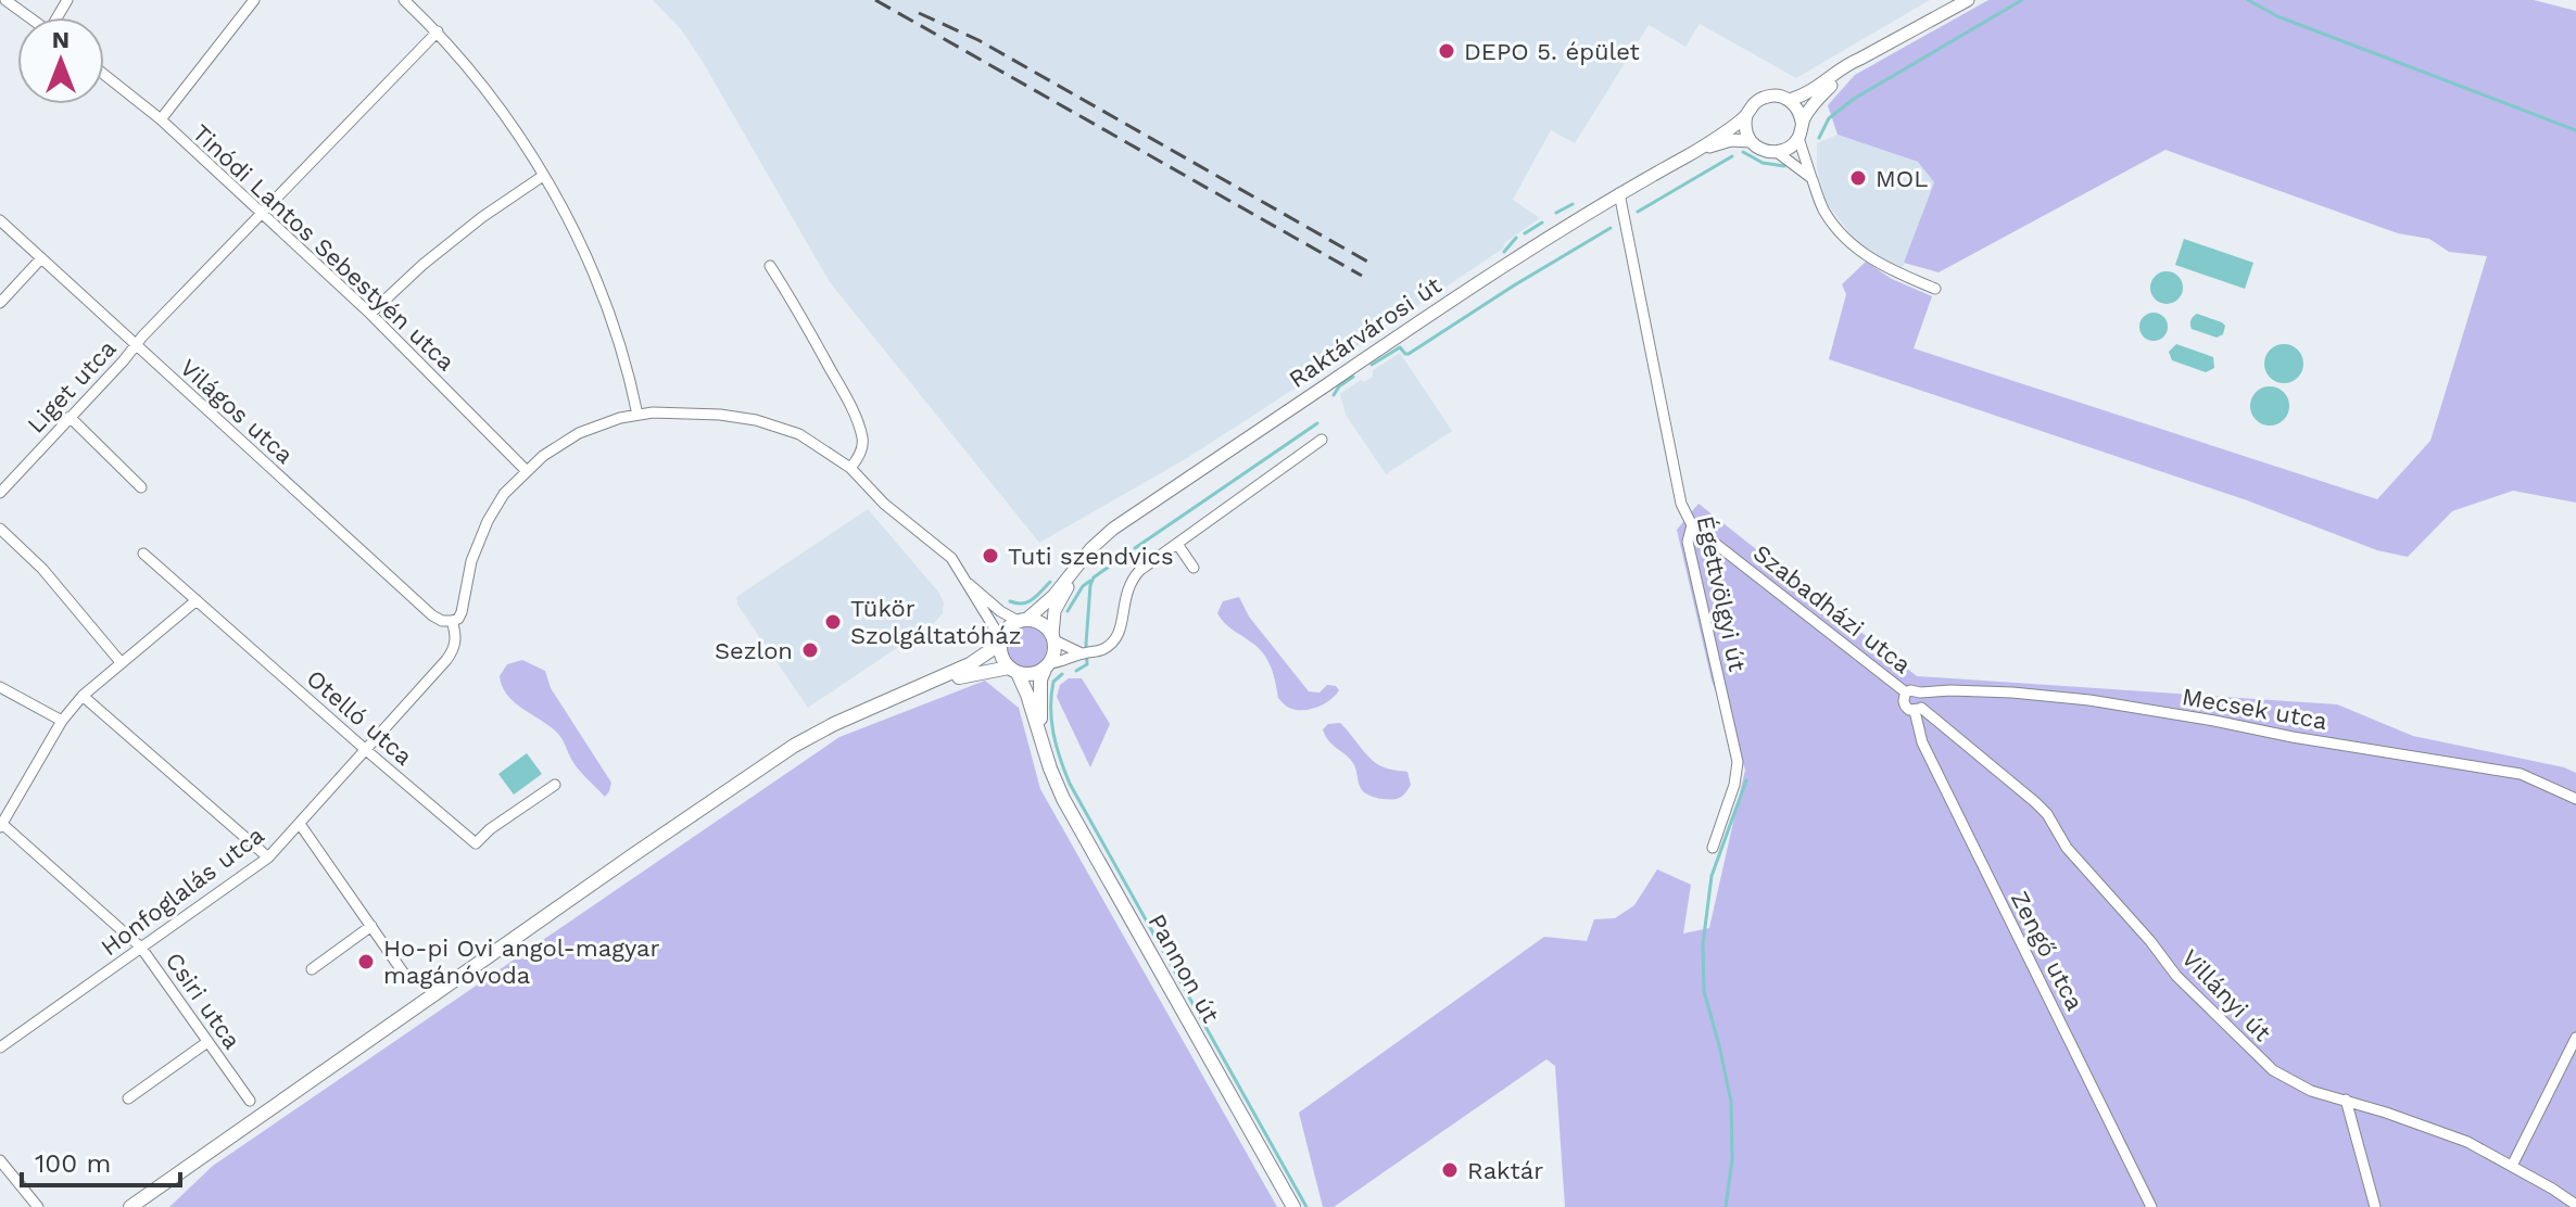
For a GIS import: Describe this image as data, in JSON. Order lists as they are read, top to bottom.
{
  "streets": {
    "main road": ["Raktárvárosi út", "Pannon út"],
    "street": [
      "Tinódi Lantos Sebestyén utca",
      "Liget utca",
      "Világos utca",
      "Égettvölgyi út",
      "Szabadházi utca",
      "Mecsek utca",
      "Otelló utca",
      "Honfoglalás utca",
      "Zengő utca",
      "Villányi út",
      "Csiri utca"
    ]
  },
  "crossings": [
    ["Tinódi Lantos Sebestyén utca", "Liget utca"],
    ["Tinódi Lantos Sebestyén utca", "Honfoglalás utca"],
    ["Raktárvárosi út", "Égettvölgyi út"],
    ["Raktárvárosi út", "Pannon út"],
    ["Liget utca", "Világos utca"],
    ["Világos utca", "Honfoglalás utca"],
    ["Égettvölgyi út", "Szabadházi utca"],
    ["Szabadházi utca", "Mecsek utca"],
    ["Szabadházi utca", "Zengő utca"],
    ["Szabadházi utca", "Villányi út"],
    ["Mecsek utca", "Zengő utca"],
    ["Mecsek utca", "Villányi út"],
    ["Otelló utca", "Honfoglalás utca"],
    ["Honfoglalás utca", "Csiri utca"],
    ["Zengő utca", "Villányi út"]
  ],
  "places": [
    "DEPO 5. épület",
    "MOL",
    "Tuti szendvics",
    "Tükör Szolgáltatóház",
    "Sezlon",
    "Ho-pi Ovi angol-magyar magánóvoda",
    "Raktár"
  ],
  "scale_bar": "100 m",
  "north": "top"
}
